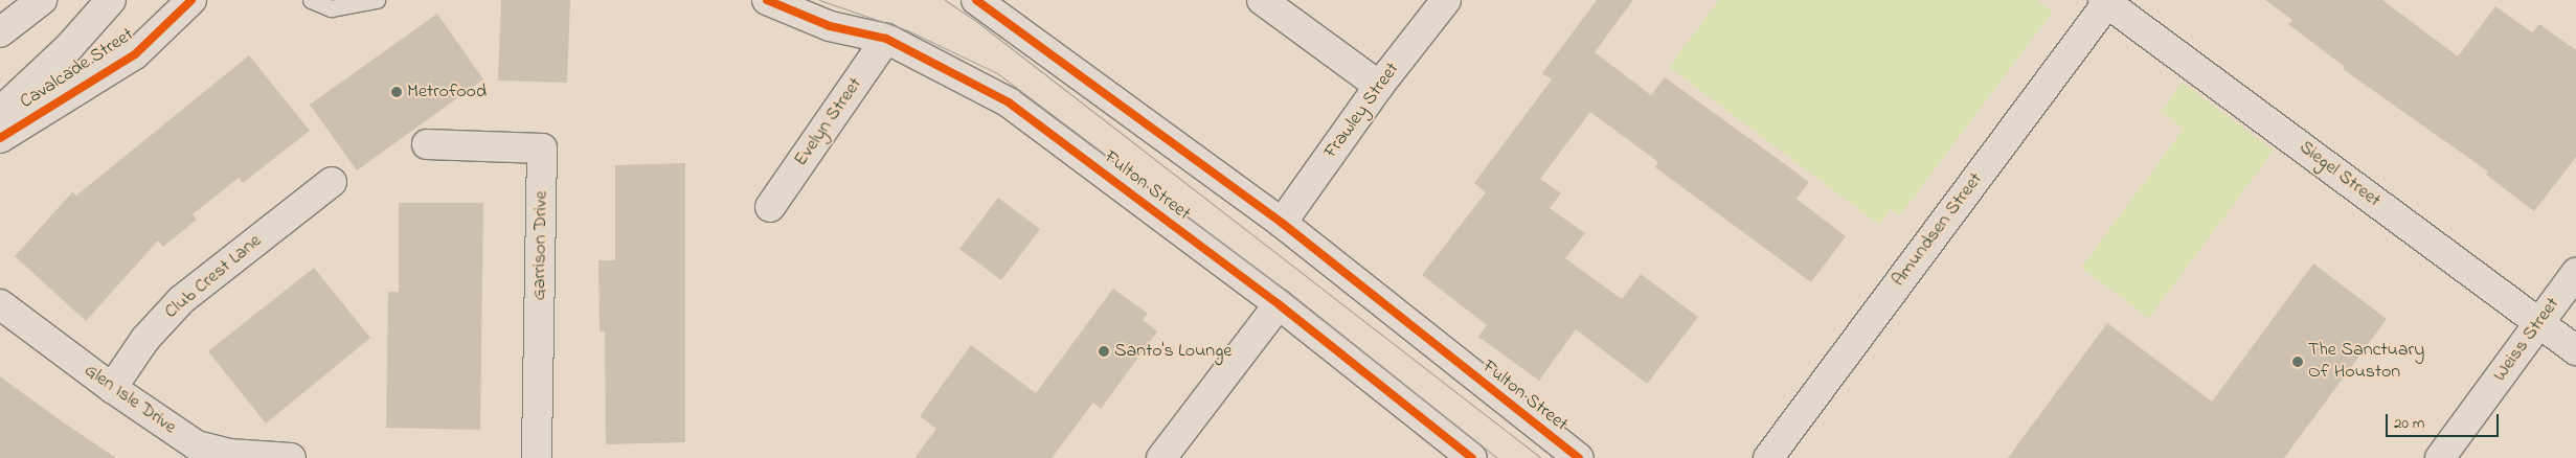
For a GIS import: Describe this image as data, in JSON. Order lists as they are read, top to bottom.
{
  "streets": {
    "street": [
      "Cavalcade Street",
      "Frawley Street",
      "Evelyn Street",
      "Siegel Street",
      "Fulton Street",
      "Amundsen Street",
      "Garrison Drive",
      "Club Crest Lane",
      "Weiss Street",
      "Glen Isle Drive"
    ]
  },
  "crossings": [
    ["Frawley Street", "Fulton Street"],
    ["Evelyn Street", "Fulton Street"],
    ["Siegel Street", "Amundsen Street"],
    ["Siegel Street", "Weiss Street"],
    ["Club Crest Lane", "Glen Isle Drive"]
  ],
  "places": ["Metrofood", "Santo's Lounge", "The Sanctuary Of Houston"],
  "scale_bar": "20 m"
}
